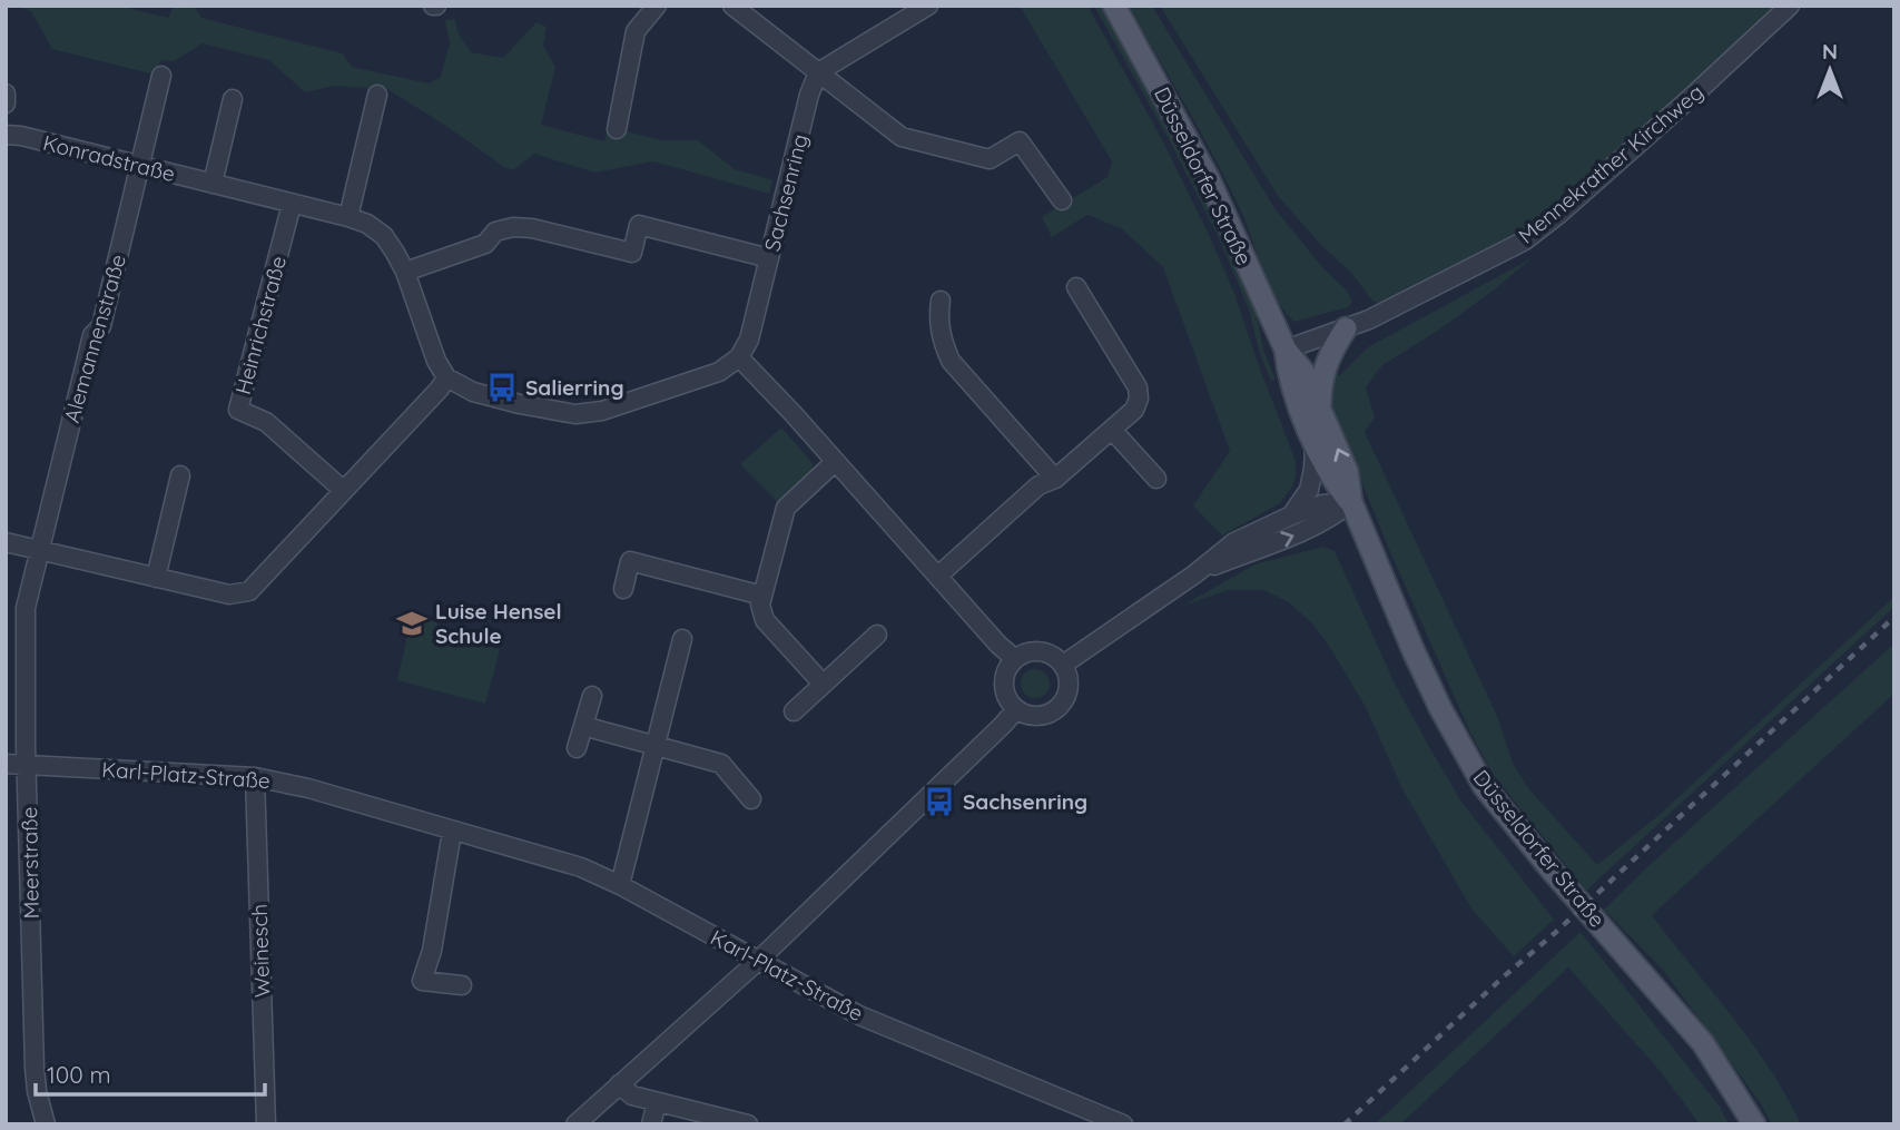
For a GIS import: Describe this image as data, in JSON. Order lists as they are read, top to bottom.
{
  "streets": {
    "main road": ["Düsseldorfer Straße"],
    "street": [
      "Konradstraße",
      "Mennekrather Kirchweg",
      "Sachsenring",
      "Heinrichstraße",
      "Alemannenstraße",
      "Karl-Platz-Straße",
      "Meerstraße",
      "Weinesch"
    ]
  },
  "crossings": [
    ["Konradstraße", "Heinrichstraße"],
    ["Konradstraße", "Alemannenstraße"],
    ["Mennekrather Kirchweg", "Düsseldorfer Straße"],
    ["Alemannenstraße", "Meerstraße"],
    ["Karl-Platz-Straße", "Meerstraße"],
    ["Karl-Platz-Straße", "Weinesch"]
  ],
  "places": {
    "bus stop": ["Salierring", "Sachsenring"],
    "school or university": ["Luise Hensel Schule"]
  },
  "scale_bar": "100 m",
  "north": "top"
}
